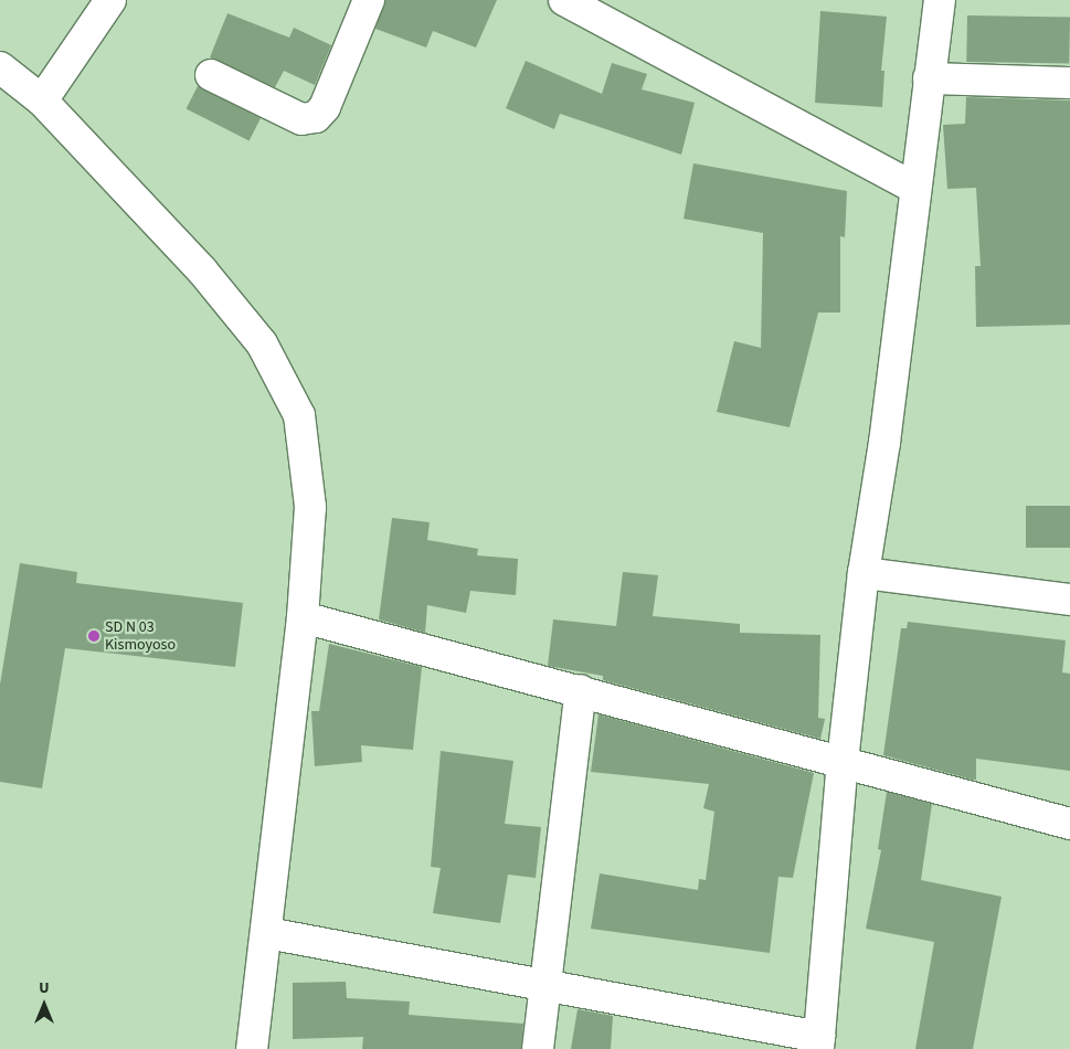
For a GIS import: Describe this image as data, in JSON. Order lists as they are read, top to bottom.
{
  "places": ["SD N 03 Kismoyoso"],
  "north": "top"
}
